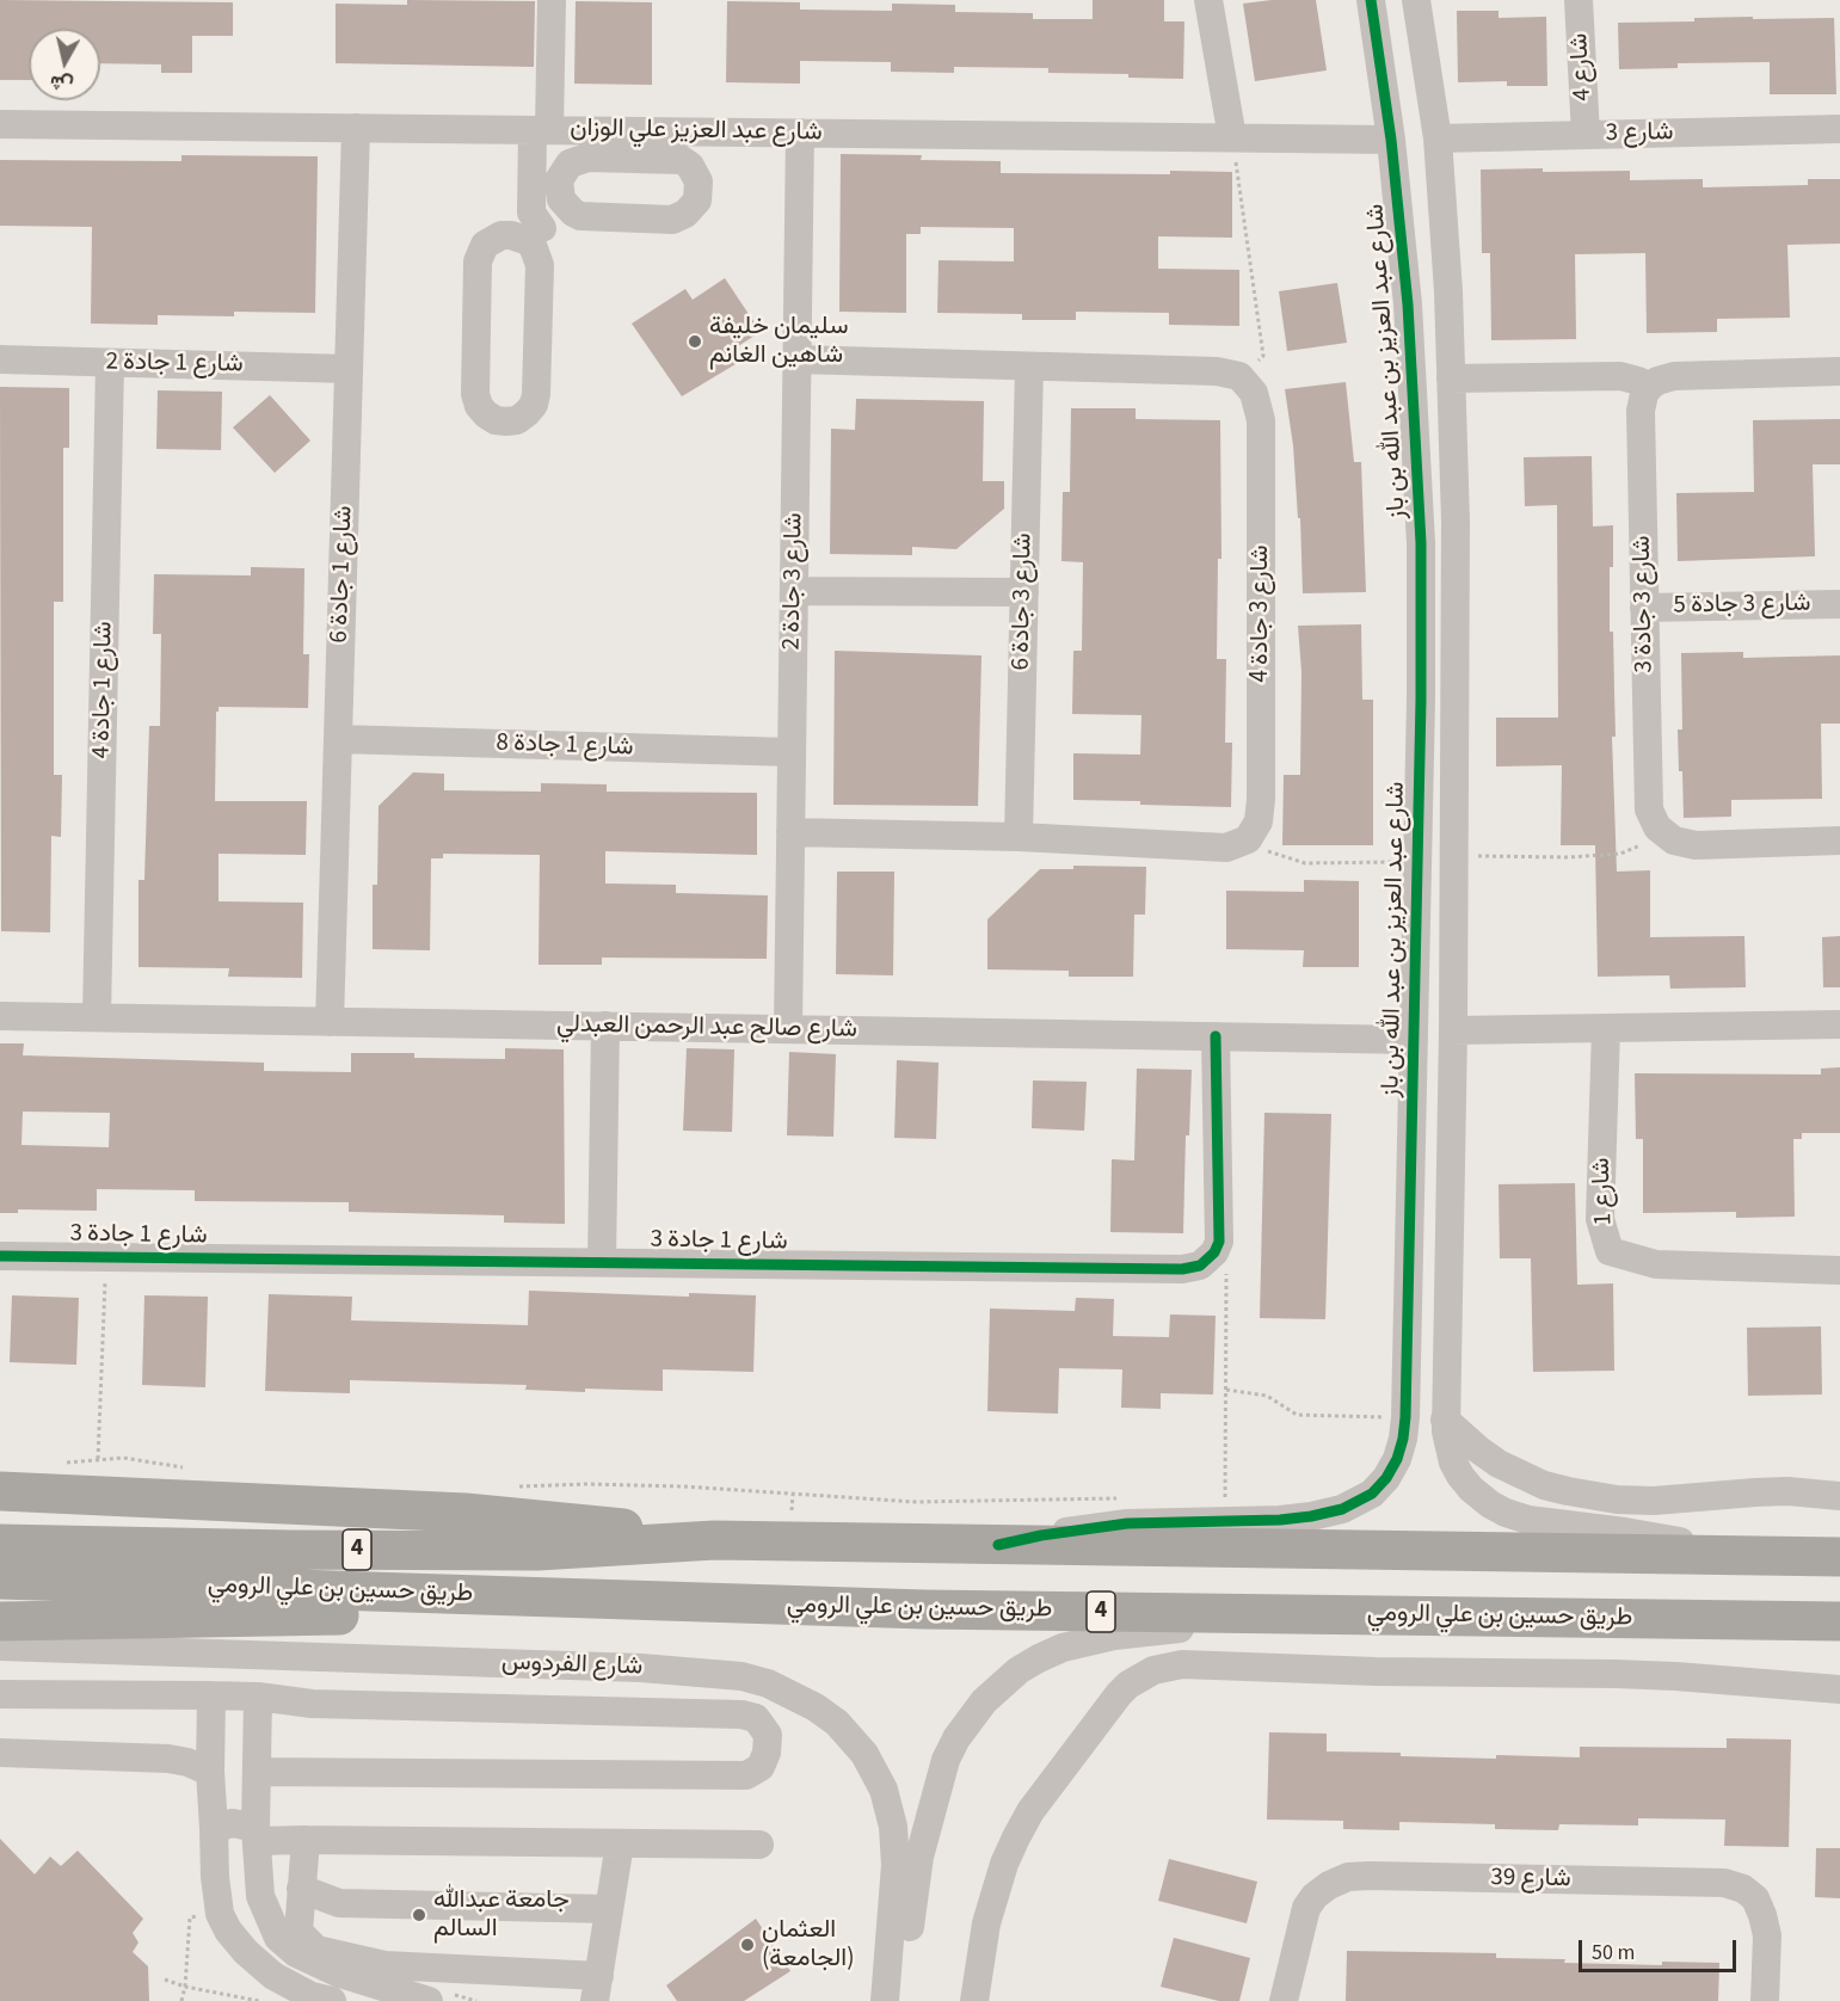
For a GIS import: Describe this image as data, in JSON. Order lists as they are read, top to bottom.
{
  "streets": {
    "highway": ["4", "طريق حسين بن علي الرومي"],
    "street": [
      "شارع 4",
      "شارع عبد العزيز علي الوزان",
      "شارع 3",
      "شارع عبد العزيز بن عبد الله بن باز",
      "شارع 1 جادة 2",
      "شارع 1 جادة 6",
      "شارع 3 جادة 2",
      "شارع 3 جادة 6",
      "شارع 3 جادة 3",
      "شارع 3 جادة 5",
      "شارع 3 جادة 4",
      "شارع 1 جادة 4",
      "شارع 1 جادة 8",
      "شارع صالح عبد الرحمن العبدلي",
      "شارع 1",
      "شارع 1 جادة 3",
      "شارع الفردوس",
      "شارع 39"
    ]
  },
  "crossings": [
    ["شارع 4", "شارع 3"],
    ["شارع عبد العزيز علي الوزان", "شارع عبد العزيز بن عبد الله بن باز"],
    ["شارع عبد العزيز علي الوزان", "شارع 1 جادة 6"],
    ["شارع عبد العزيز علي الوزان", "شارع 3 جادة 2"],
    ["شارع عبد العزيز بن عبد الله بن باز", "شارع صالح عبد الرحمن العبدلي"],
    ["شارع عبد العزيز بن عبد الله بن باز", "طريق حسين بن علي الرومي"],
    ["شارع 1 جادة 2", "شارع 1 جادة 6"],
    ["شارع 1 جادة 2", "شارع 1 جادة 4"],
    ["شارع 1 جادة 6", "شارع 1 جادة 8"],
    ["شارع 1 جادة 6", "شارع صالح عبد الرحمن العبدلي"],
    ["شارع 3 جادة 2", "شارع 1 جادة 8"],
    ["شارع 3 جادة 2", "شارع صالح عبد الرحمن العبدلي"],
    ["شارع 3 جادة 3", "شارع 3 جادة 5"],
    ["شارع 1 جادة 4", "شارع صالح عبد الرحمن العبدلي"]
  ],
  "places": ["سليمان خليفة شاهين الغانم", "جامعة عبدالله السالم", "العثمان (الجامعة)"],
  "scale_bar": "50 m",
  "north": "bottom"
}
